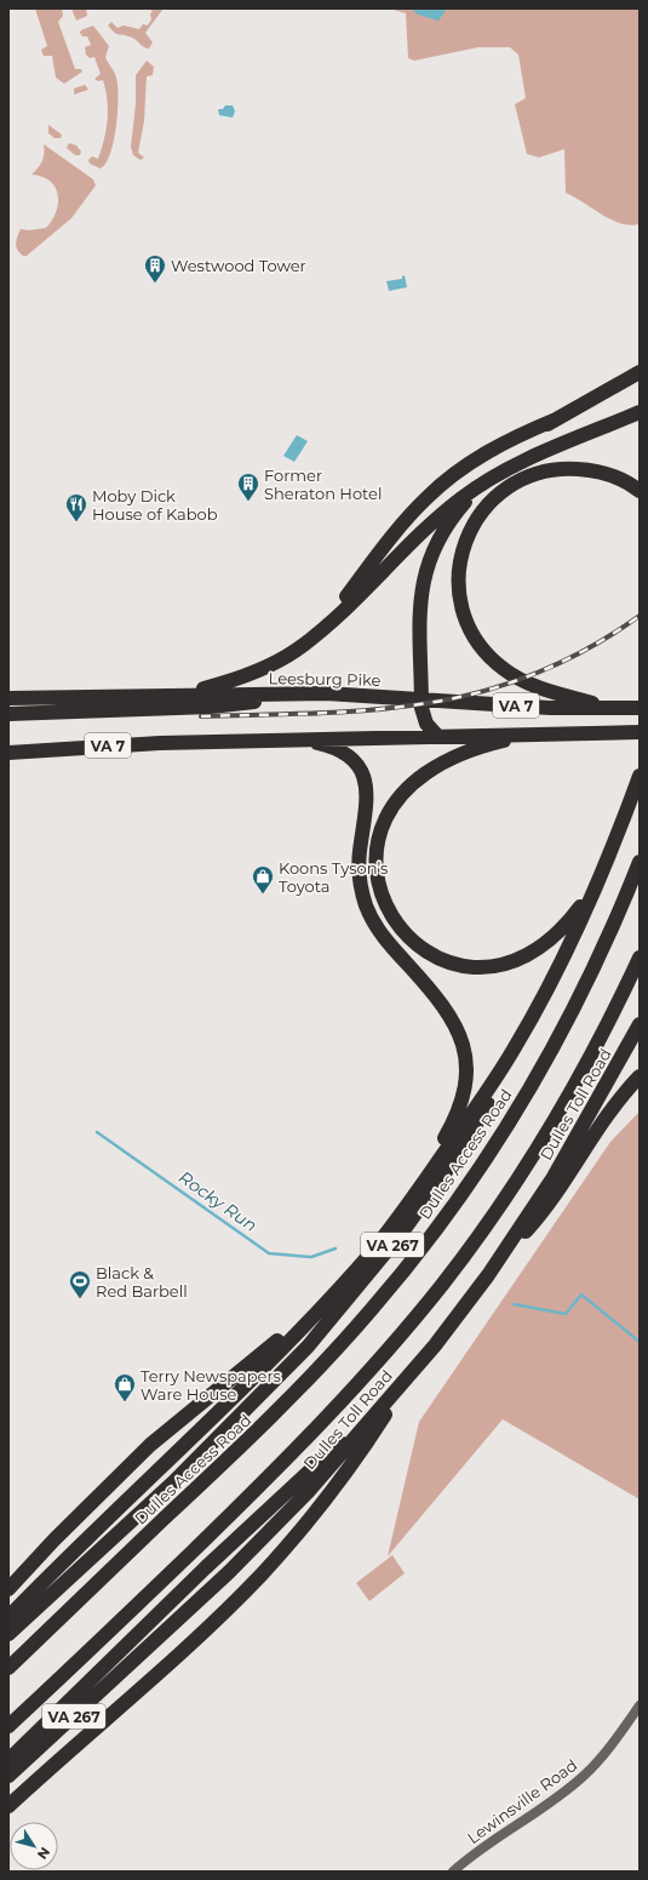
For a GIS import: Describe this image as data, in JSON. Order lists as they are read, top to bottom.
{
  "streets": {
    "highway": [
      "Leesburg Pike",
      "VA 7",
      "Dulles Toll Road",
      "Dulles Access Road",
      "VA 267"
    ],
    "main road": ["Lewinsville Road"]
  },
  "water": ["Rocky Run"],
  "places": {
    "building": ["Westwood Tower", "Former Sheraton Hotel"],
    "restaurant": ["Moby Dick House of Kabob"],
    "shop": ["Koons Tyson’s Toyota", "Terry Newspapers Ware House"],
    "sports": ["Black & Red Barbell"]
  },
  "north": "bottom right"
}
